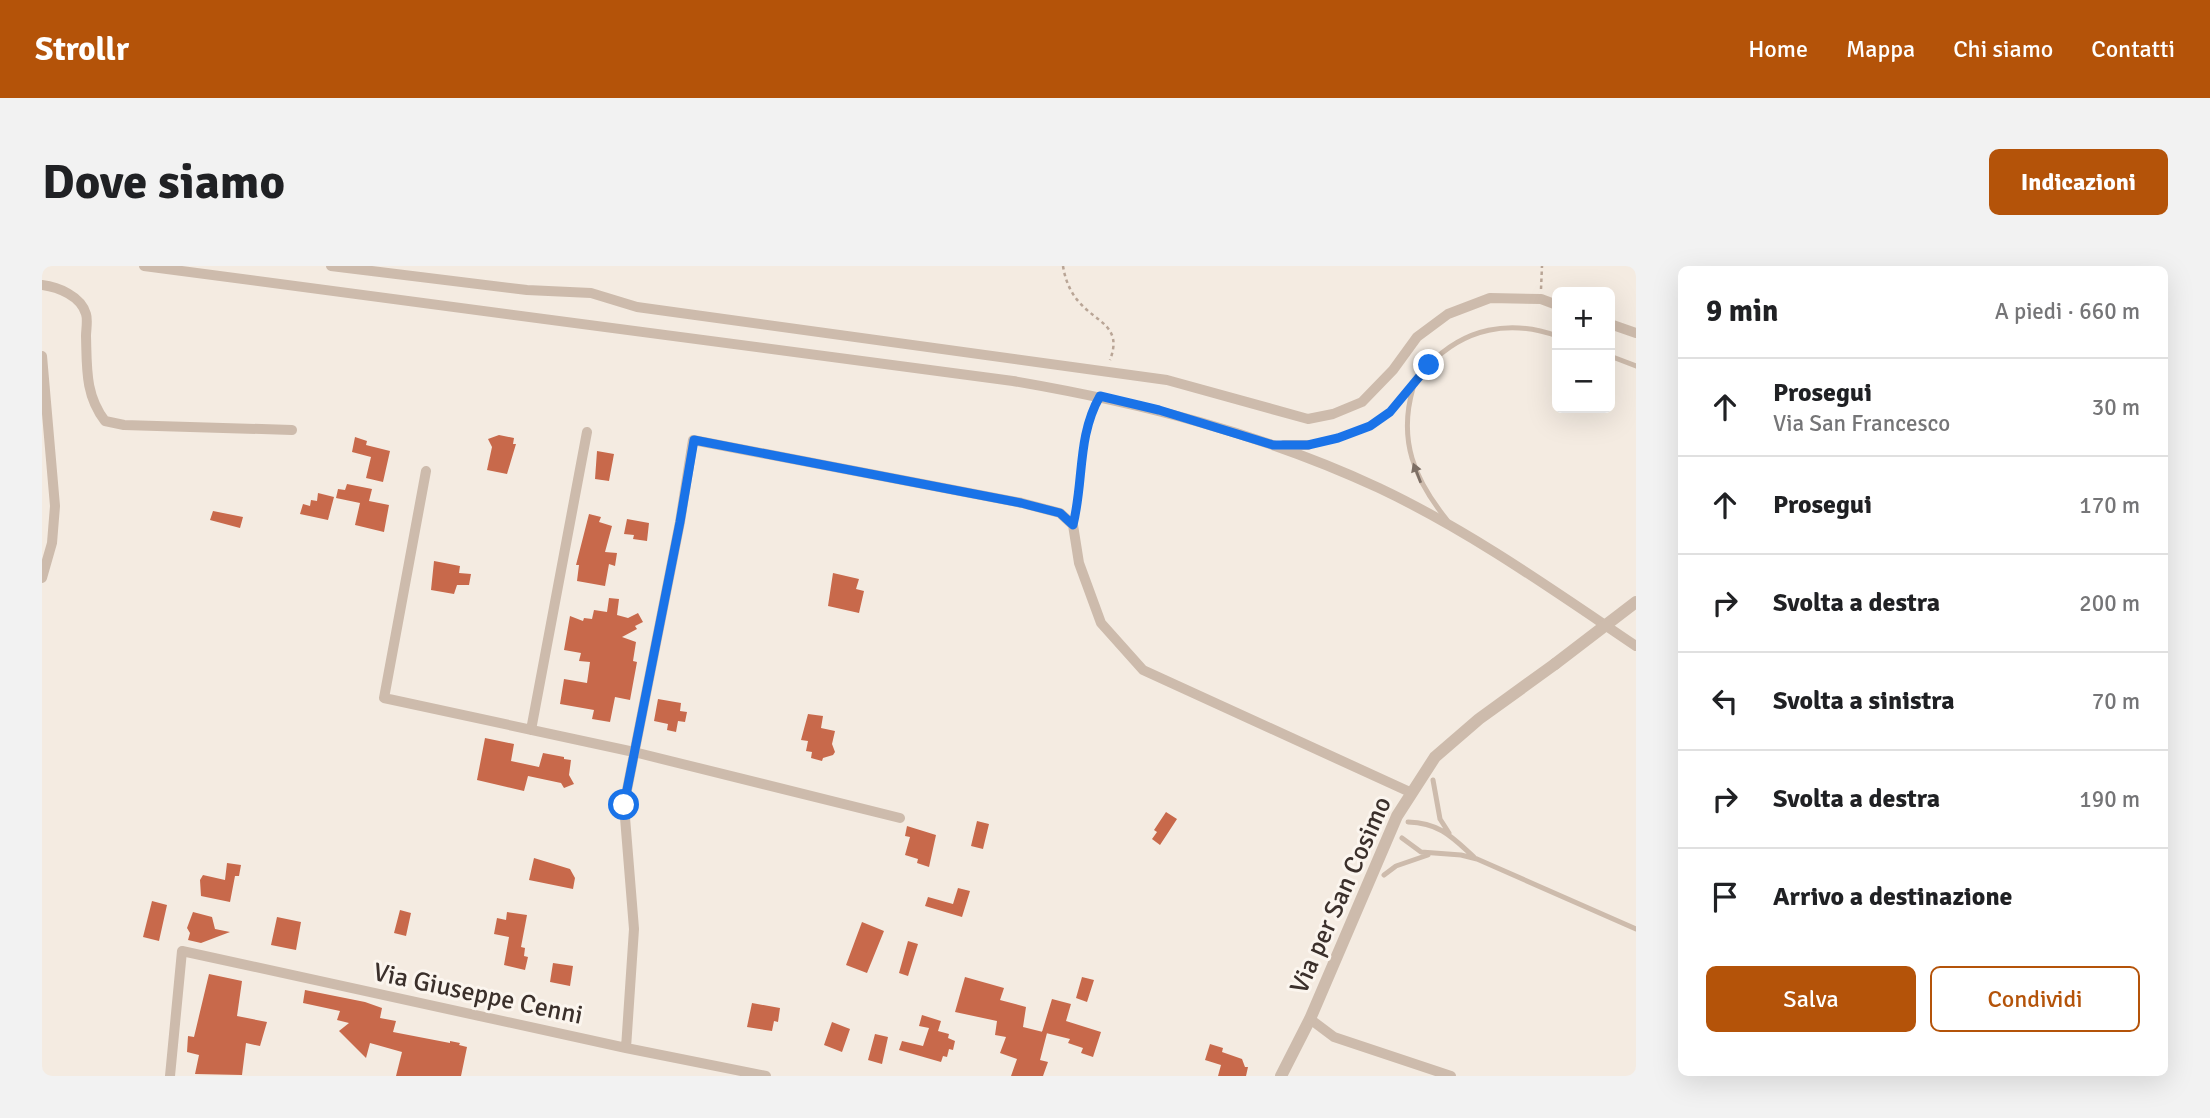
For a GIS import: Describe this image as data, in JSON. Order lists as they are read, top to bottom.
{
  "streets": {
    "street": ["Via per San Cosimo", "Via Giuseppe Cenni"]
  },
  "page": {
    "header": "Strollr",
    "nav": [
      "Home",
      "Mappa",
      "Chi siamo",
      "Contatti"
    ],
    "buttons": [
      "Indicazioni",
      ["Salva", "Condividi"]
    ],
    "title": "Dove siamo",
    "heading": ["9 min", "A piedi · 660 m"],
    "map_buttons": ["+", "−"],
    "list": [
      ["Prosegui", "Via San Francesco", "30 m"],
      ["Prosegui", "170 m"],
      ["Svolta a destra", "200 m"],
      ["Svolta a sinistra", "70 m"],
      ["Svolta a destra", "190 m"],
      "Arrivo a destinazione"
    ]
  }
}
